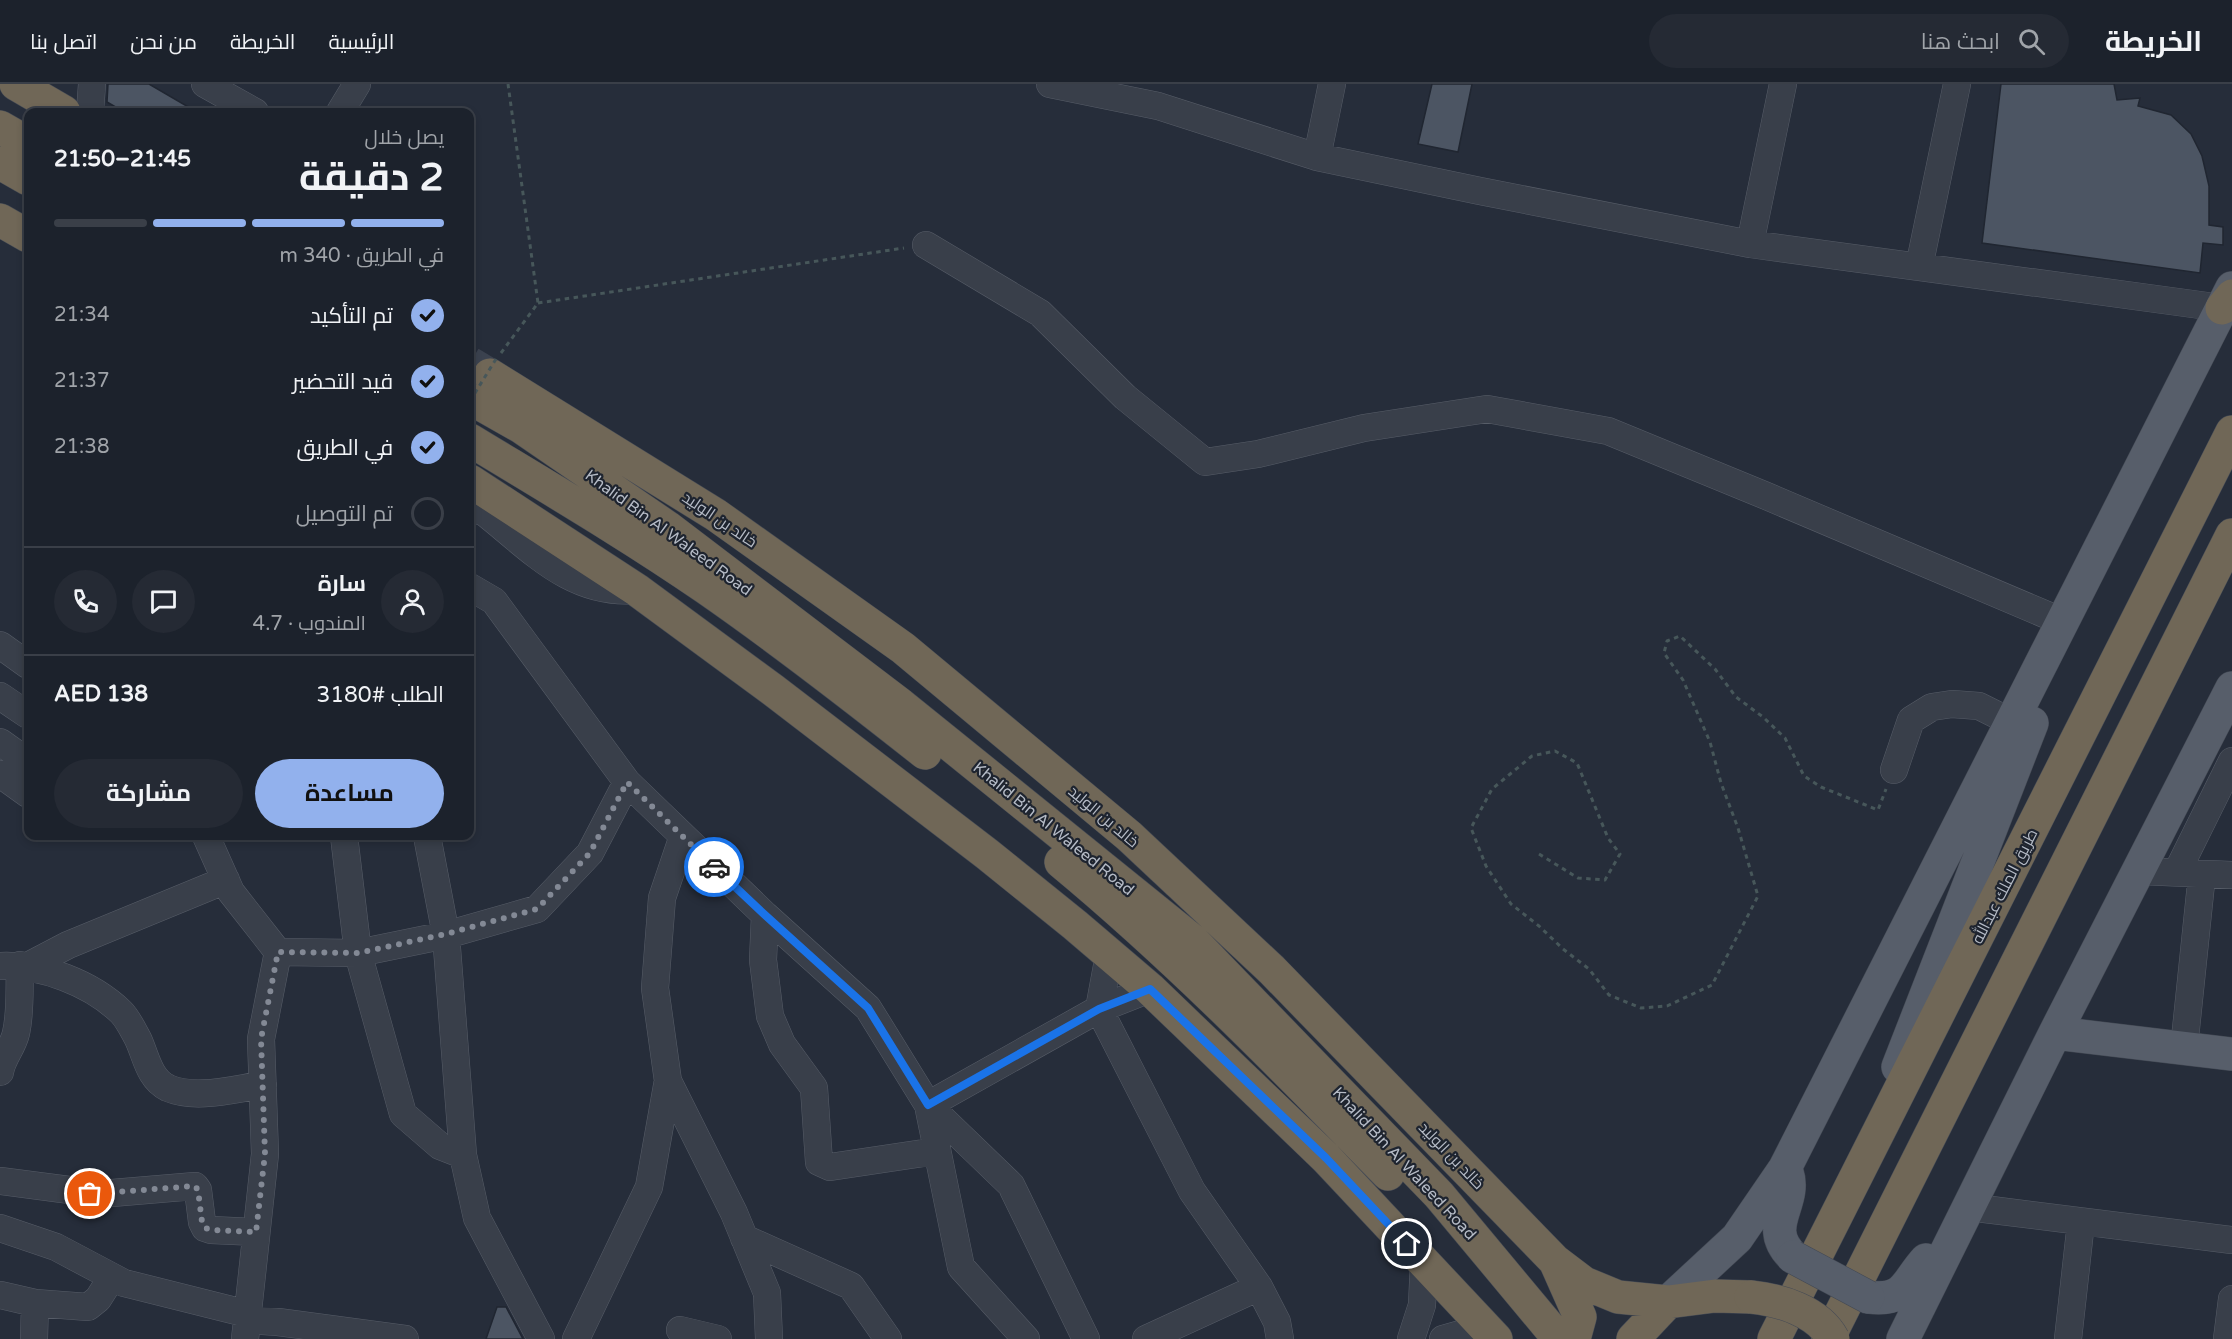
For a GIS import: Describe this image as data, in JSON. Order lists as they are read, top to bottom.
{
  "streets": {
    "highway": ["خالد بن الوليد", "Khalid Bin Al Waleed Road", "طريق الملك عبدالله"]
  },
  "crossings": [
    ["خالد بن الوليد", "Khalid Bin Al Waleed Road"]
  ],
  "page": {
    "header": "الخريطة",
    "search": "ابحث هنا",
    "nav": [
      "الرئيسية",
      "الخريطة",
      "من نحن",
      "اتصل بنا"
    ],
    "heading": ["2 دقيقة", "يصل خلال", "21:45–21:50"],
    "panel": [
      "سارة",
      "المندوب · 4.7",
      "الطلب #3180",
      "AED 138"
    ],
    "bar": "في الطريق · 340 m",
    "list": [
      ["تم التأكيد", "21:34"],
      ["قيد التحضير", "21:37"],
      ["في الطريق", "21:38"],
      "تم التوصيل"
    ],
    "buttons": ["مساعدة", "مشاركة"]
  }
}
